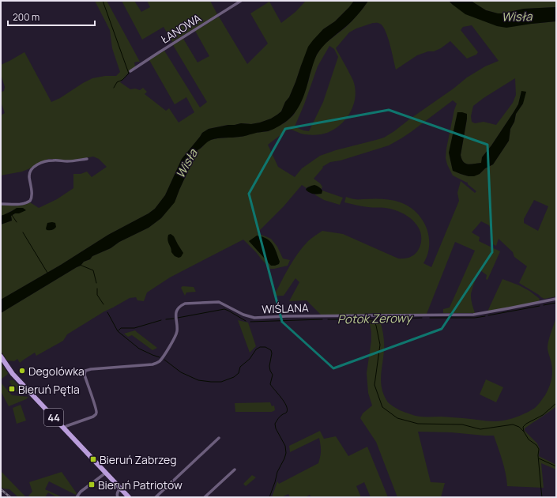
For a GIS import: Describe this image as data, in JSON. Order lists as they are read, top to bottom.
{
  "streets": {
    "main road": ["44"],
    "street": ["ŁANOWA", "WIŚLANA"]
  },
  "crossings": [
    ["WIŚLANA", "44"]
  ],
  "water": ["Wisła", "Potok Zerowy"],
  "places": {
    "other": ["Degolówka"],
    "transit": ["Bieruń Pętla", "Bieruń Zabrzeg", "Bieruń Patriotów"]
  },
  "scale_bar": "200 m"
}
